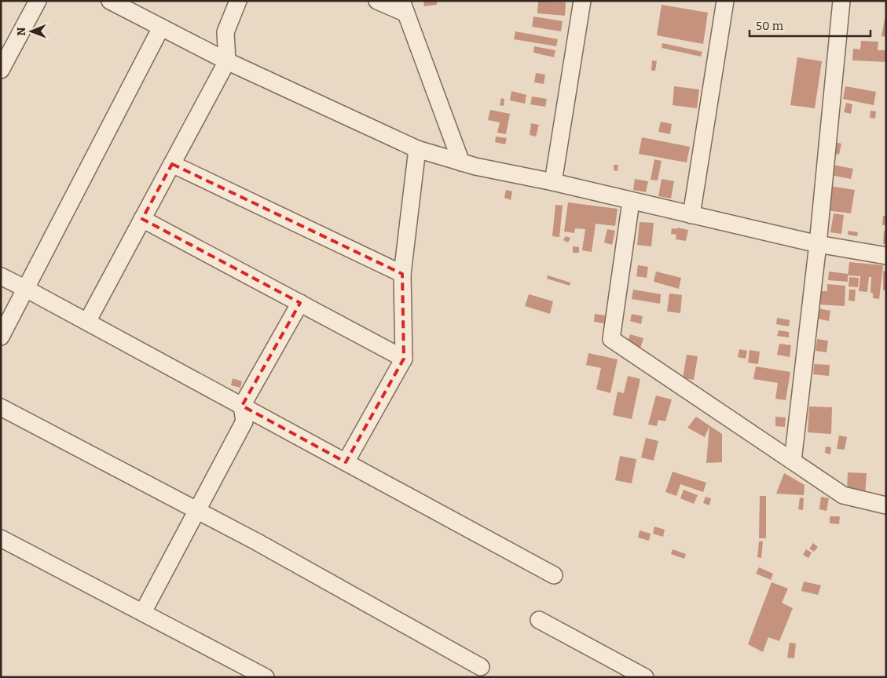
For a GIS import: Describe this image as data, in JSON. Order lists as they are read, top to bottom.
{
  "scale_bar": "50 m",
  "north": "left"
}
